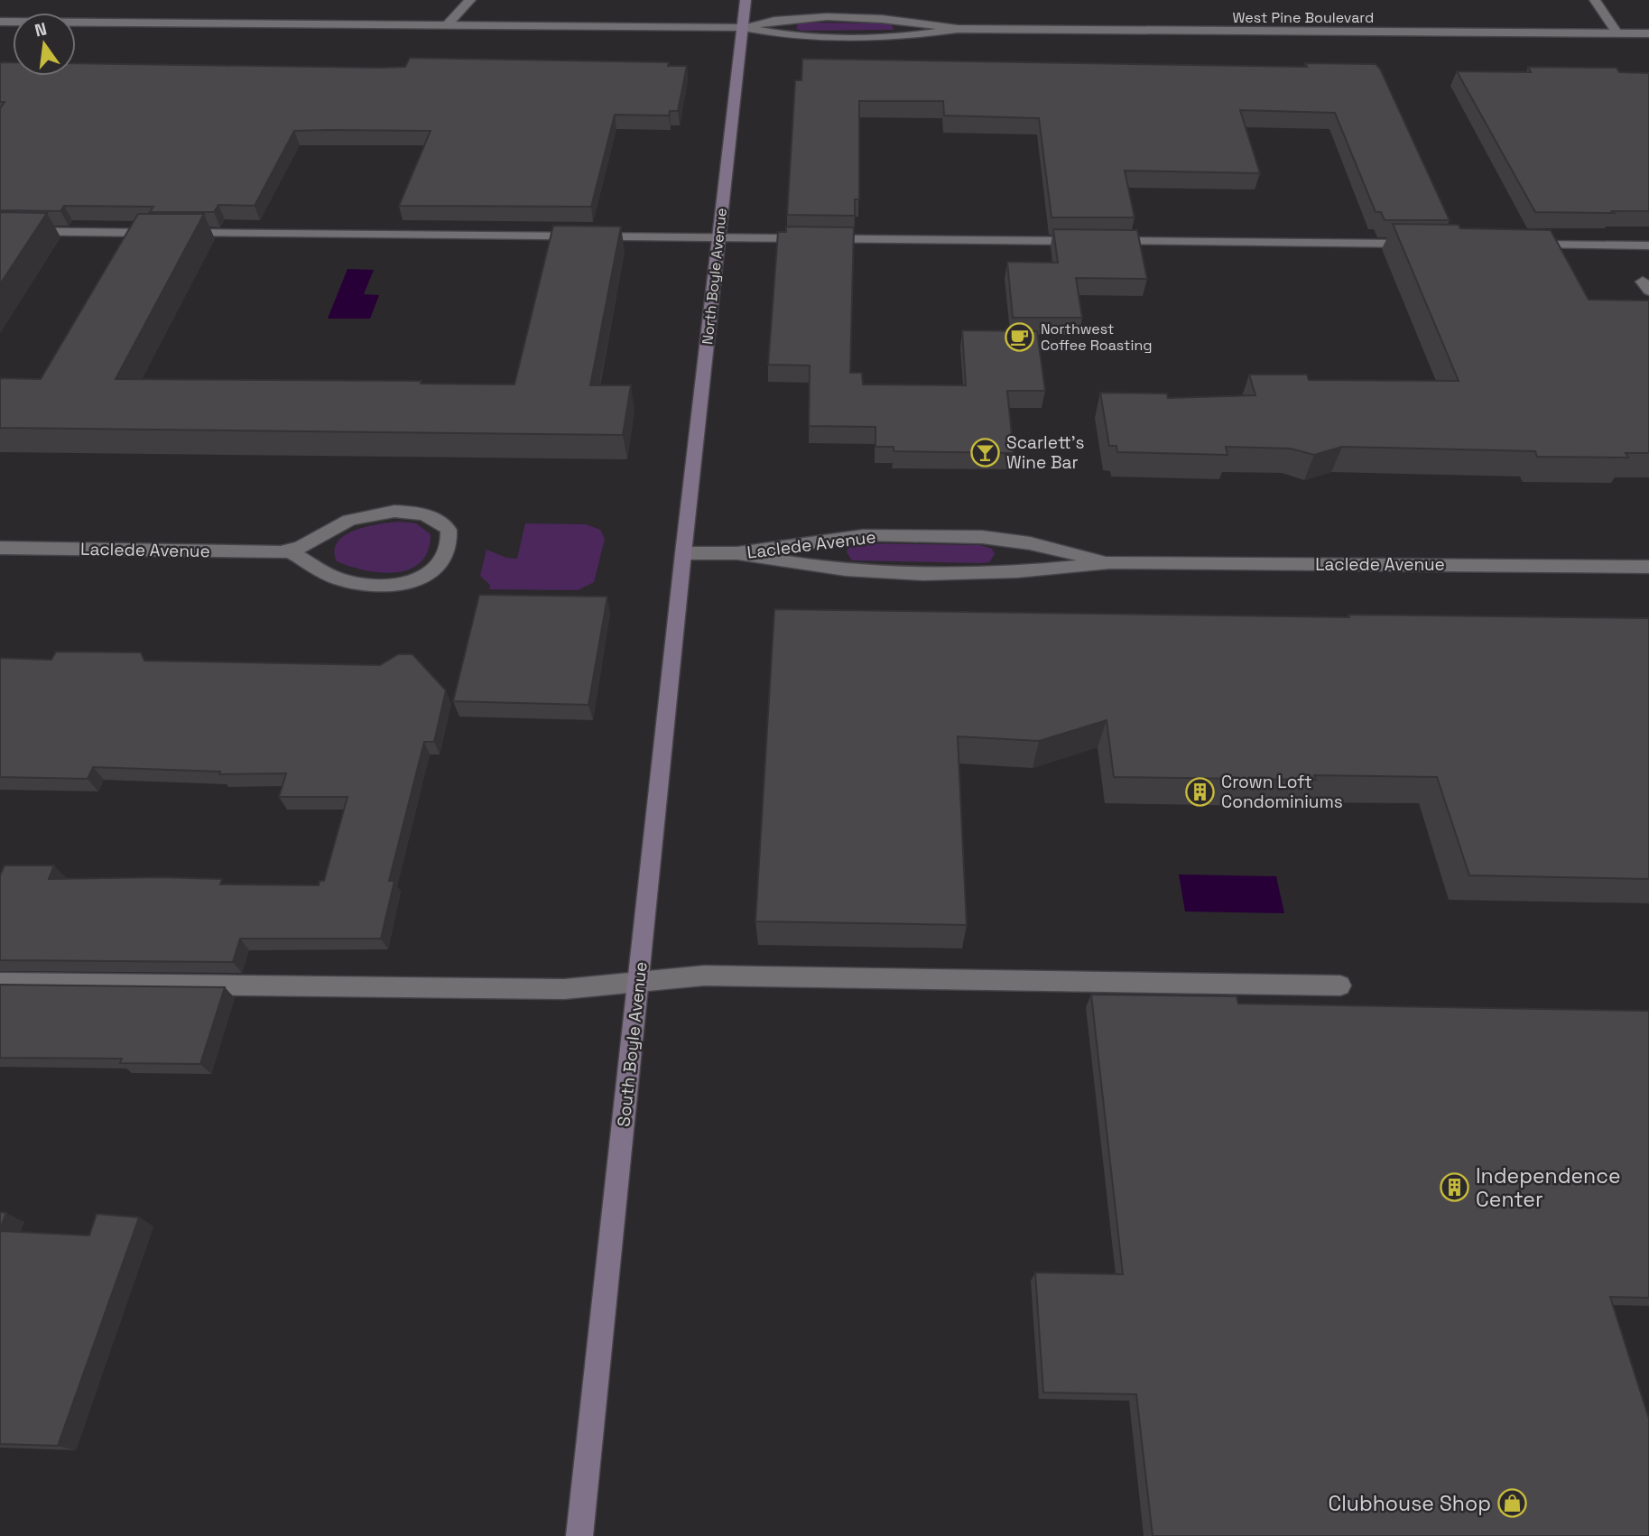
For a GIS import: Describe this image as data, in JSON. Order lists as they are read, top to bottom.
{
  "streets": {
    "street": [
      "West Pine Boulevard",
      "North Boyle Avenue",
      "Laclede Avenue",
      "South Boyle Avenue"
    ]
  },
  "crossings": [
    ["West Pine Boulevard", "North Boyle Avenue"],
    ["North Boyle Avenue", "Laclede Avenue"],
    ["North Boyle Avenue", "South Boyle Avenue"],
    ["Laclede Avenue", "South Boyle Avenue"]
  ],
  "places": {
    "cafe": ["Northwest Coffee Roasting"],
    "bar": ["Scarlett's Wine Bar"],
    "building": ["Crown Loft Condominiums", "Independence Center"],
    "shop": ["Clubhouse Shop"]
  },
  "north": "top"
}
